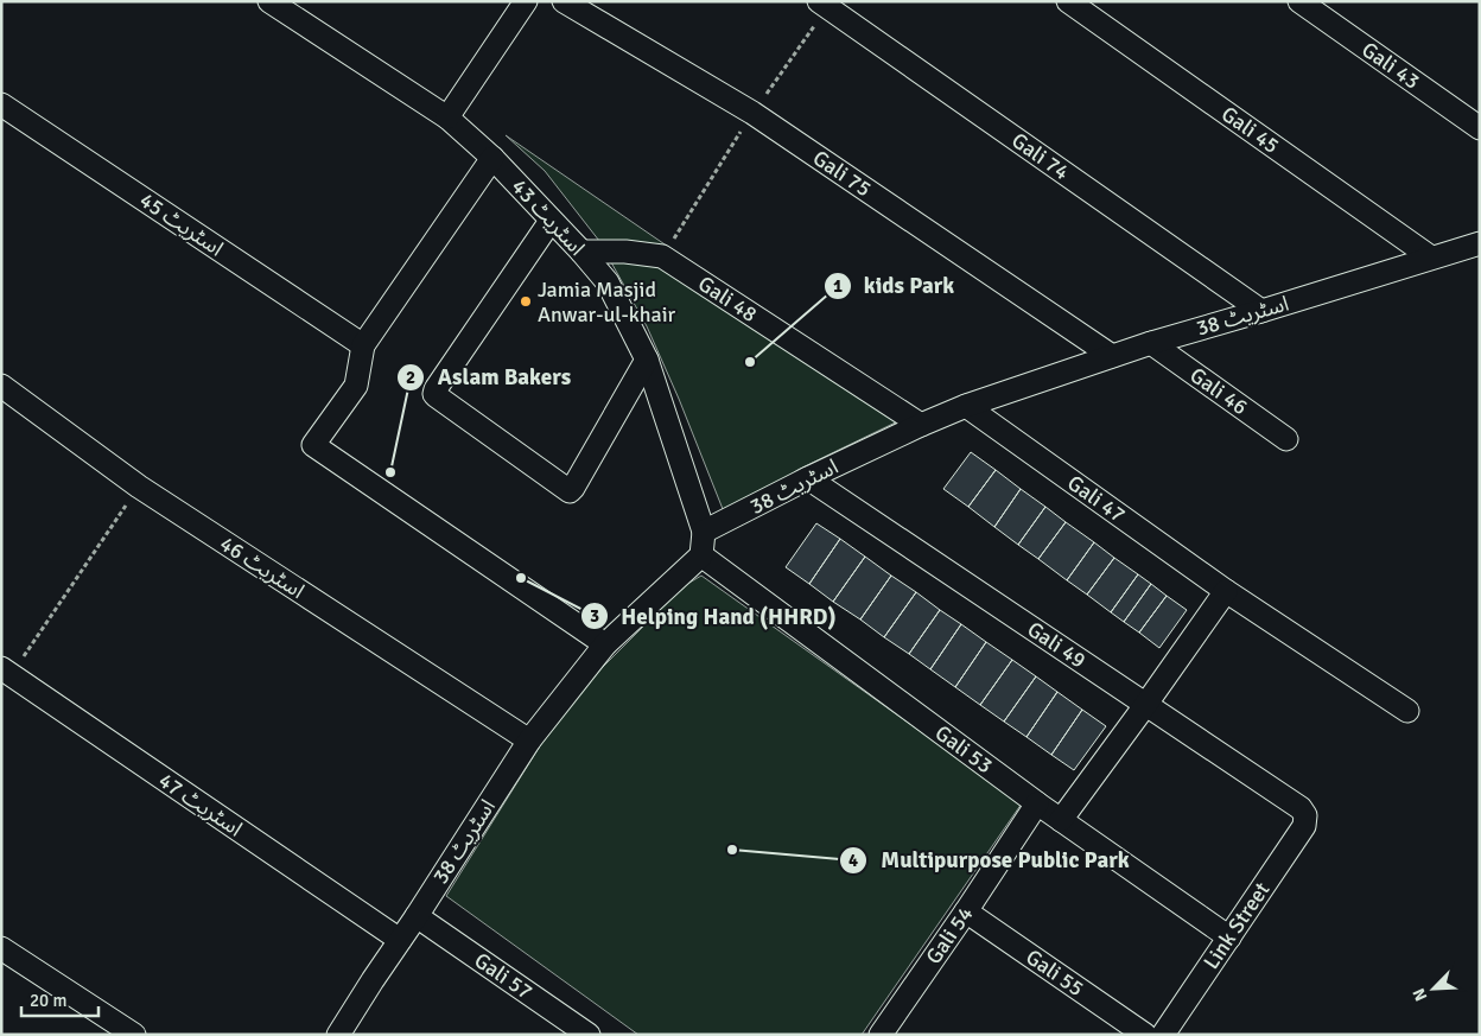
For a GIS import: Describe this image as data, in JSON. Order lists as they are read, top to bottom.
{
  "streets": {
    "street": [
      "Gali 43",
      "Gali 45",
      "Gali 74",
      "Gali 75",
      "اسٹریٹ 43",
      "اسٹریٹ 45",
      "Gali 48",
      "اسٹریٹ 38",
      "Gali 46",
      "Gali 47",
      "اسٹریٹ 46",
      "Gali 49",
      "Gali 53",
      "اسٹریٹ 47",
      "Link Street",
      "Gali 54",
      "Gali 55",
      "Gali 57"
    ]
  },
  "crossings": [
    ["Gali 45", "اسٹریٹ 38"],
    ["Gali 74", "اسٹریٹ 38"],
    ["Gali 75", "اسٹریٹ 38"],
    ["اسٹریٹ 43", "Gali 48"],
    ["اسٹریٹ 43", "اسٹریٹ 38"],
    ["Gali 48", "اسٹریٹ 38"],
    ["اسٹریٹ 38", "Gali 46"],
    ["اسٹریٹ 38", "Gali 47"],
    ["اسٹریٹ 38", "اسٹریٹ 46"],
    ["اسٹریٹ 38", "Gali 49"],
    ["اسٹریٹ 38", "Gali 53"],
    ["اسٹریٹ 38", "اسٹریٹ 47"],
    ["اسٹریٹ 38", "Gali 57"],
    ["Gali 49", "Link Street"],
    ["Gali 53", "Link Street"],
    ["Gali 53", "Gali 54"],
    ["Gali 54", "Gali 55"]
  ],
  "places": [
    "Jamia Masjid Anwar-ul-khair",
    "kids Park",
    "Aslam Bakers",
    "Helping Hand (HHRD)",
    "Multipurpose Public Park"
  ],
  "scale_bar": "20 m",
  "north": "bottom left"
}
